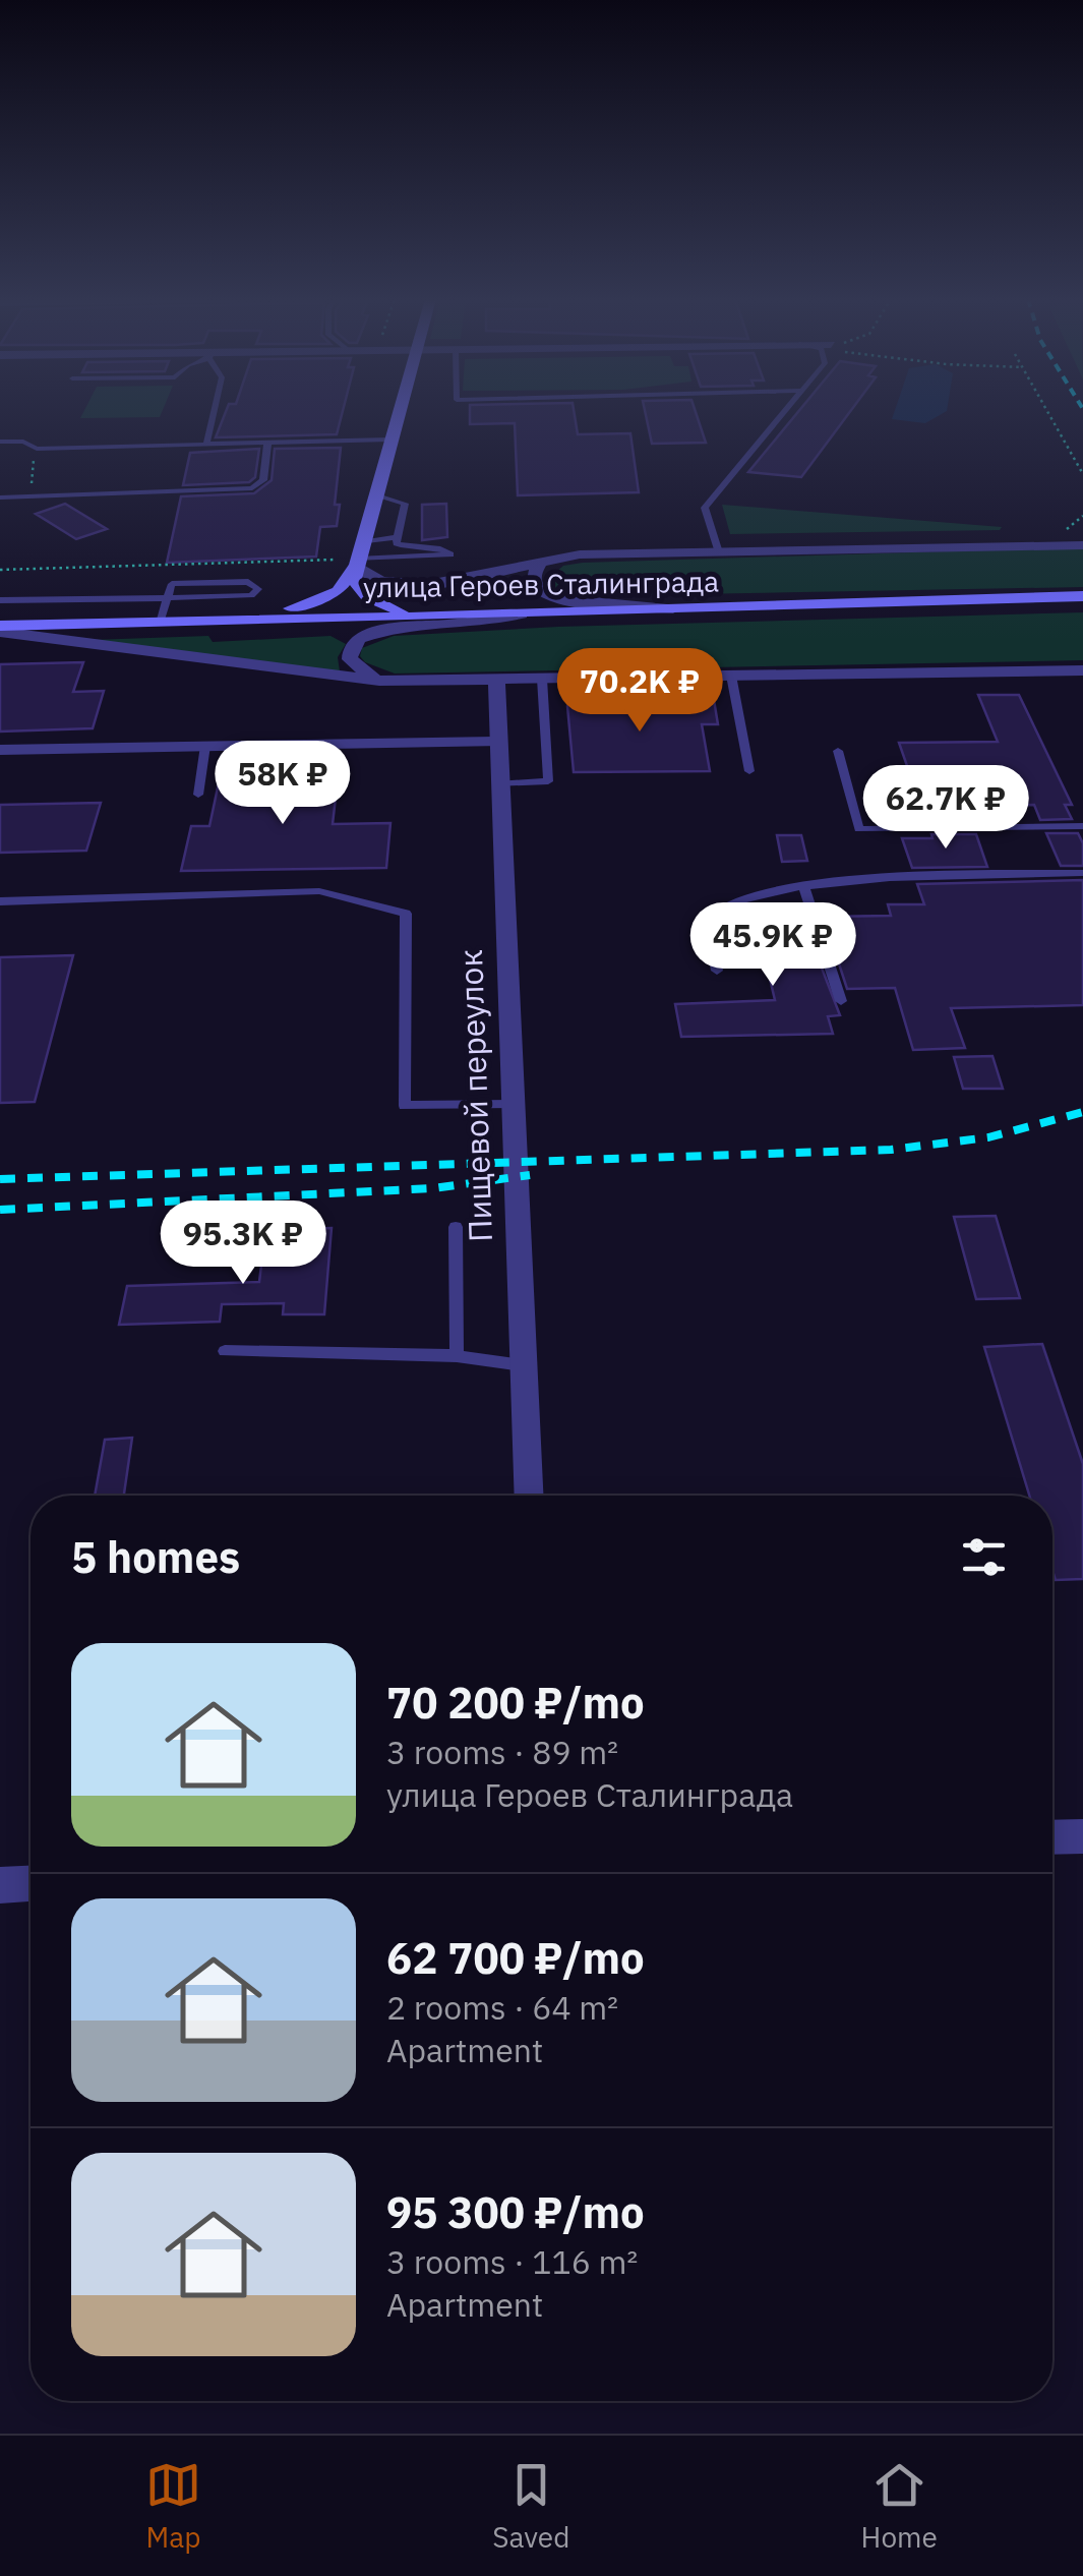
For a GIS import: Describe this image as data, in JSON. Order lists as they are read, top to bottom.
{
  "streets": {
    "main road": ["улица Героев Сталинграда"],
    "street": ["Пищевой переулок"]
  },
  "page": {
    "price": [
      "70.2K ₽",
      "58K ₽",
      "62.7K ₽",
      "45.9K ₽",
      "95.3K ₽"
    ],
    "heading": "5 homes",
    "list": [
      {
        "name": "70 200 ₽/mo",
        "note": "3 rooms · 89 m² · улица Героев Сталинграда"
      },
      {
        "name": "62 700 ₽/mo",
        "note": "2 rooms · 64 m² · Apartment"
      },
      {
        "name": "95 300 ₽/mo",
        "note": "3 rooms · 116 m² · Apartment"
      }
    ],
    "tabs": ["Map", "Saved", "Home"]
  }
}
